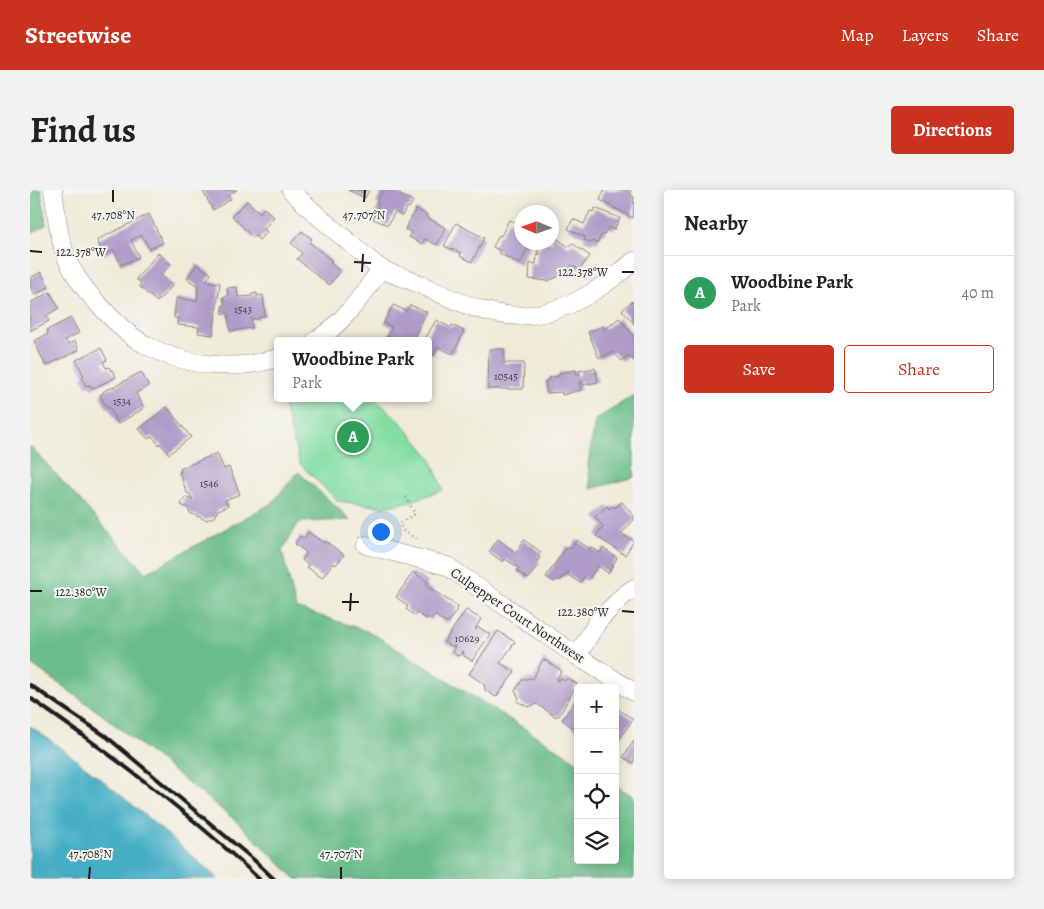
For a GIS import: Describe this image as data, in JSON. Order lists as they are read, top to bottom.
{
  "streets": {
    "street": ["Culpepper Court Northwest"]
  },
  "house_numbers": [
    "1543",
    "10545",
    "1534",
    "1546",
    "10629"
  ],
  "north": "left",
  "page": {
    "header": "Streetwise",
    "nav": ["Map", "Layers", "Share"],
    "title": "Find us",
    "buttons": [
      "Directions",
      ["Save", "Share"]
    ],
    "heading": "Nearby",
    "list": [
      {
        "mark": "A",
        "name": "Woodbine Park",
        "note": "Park",
        "value": "40 m"
      }
    ],
    "popup": ["Woodbine Park", "Park"],
    "pins": "A",
    "map_buttons": ["+", "−"]
  },
  "coordinates": [
    "47.708°N",
    "47.707°N",
    "122.378°W",
    "122.380°W"
  ]
}
